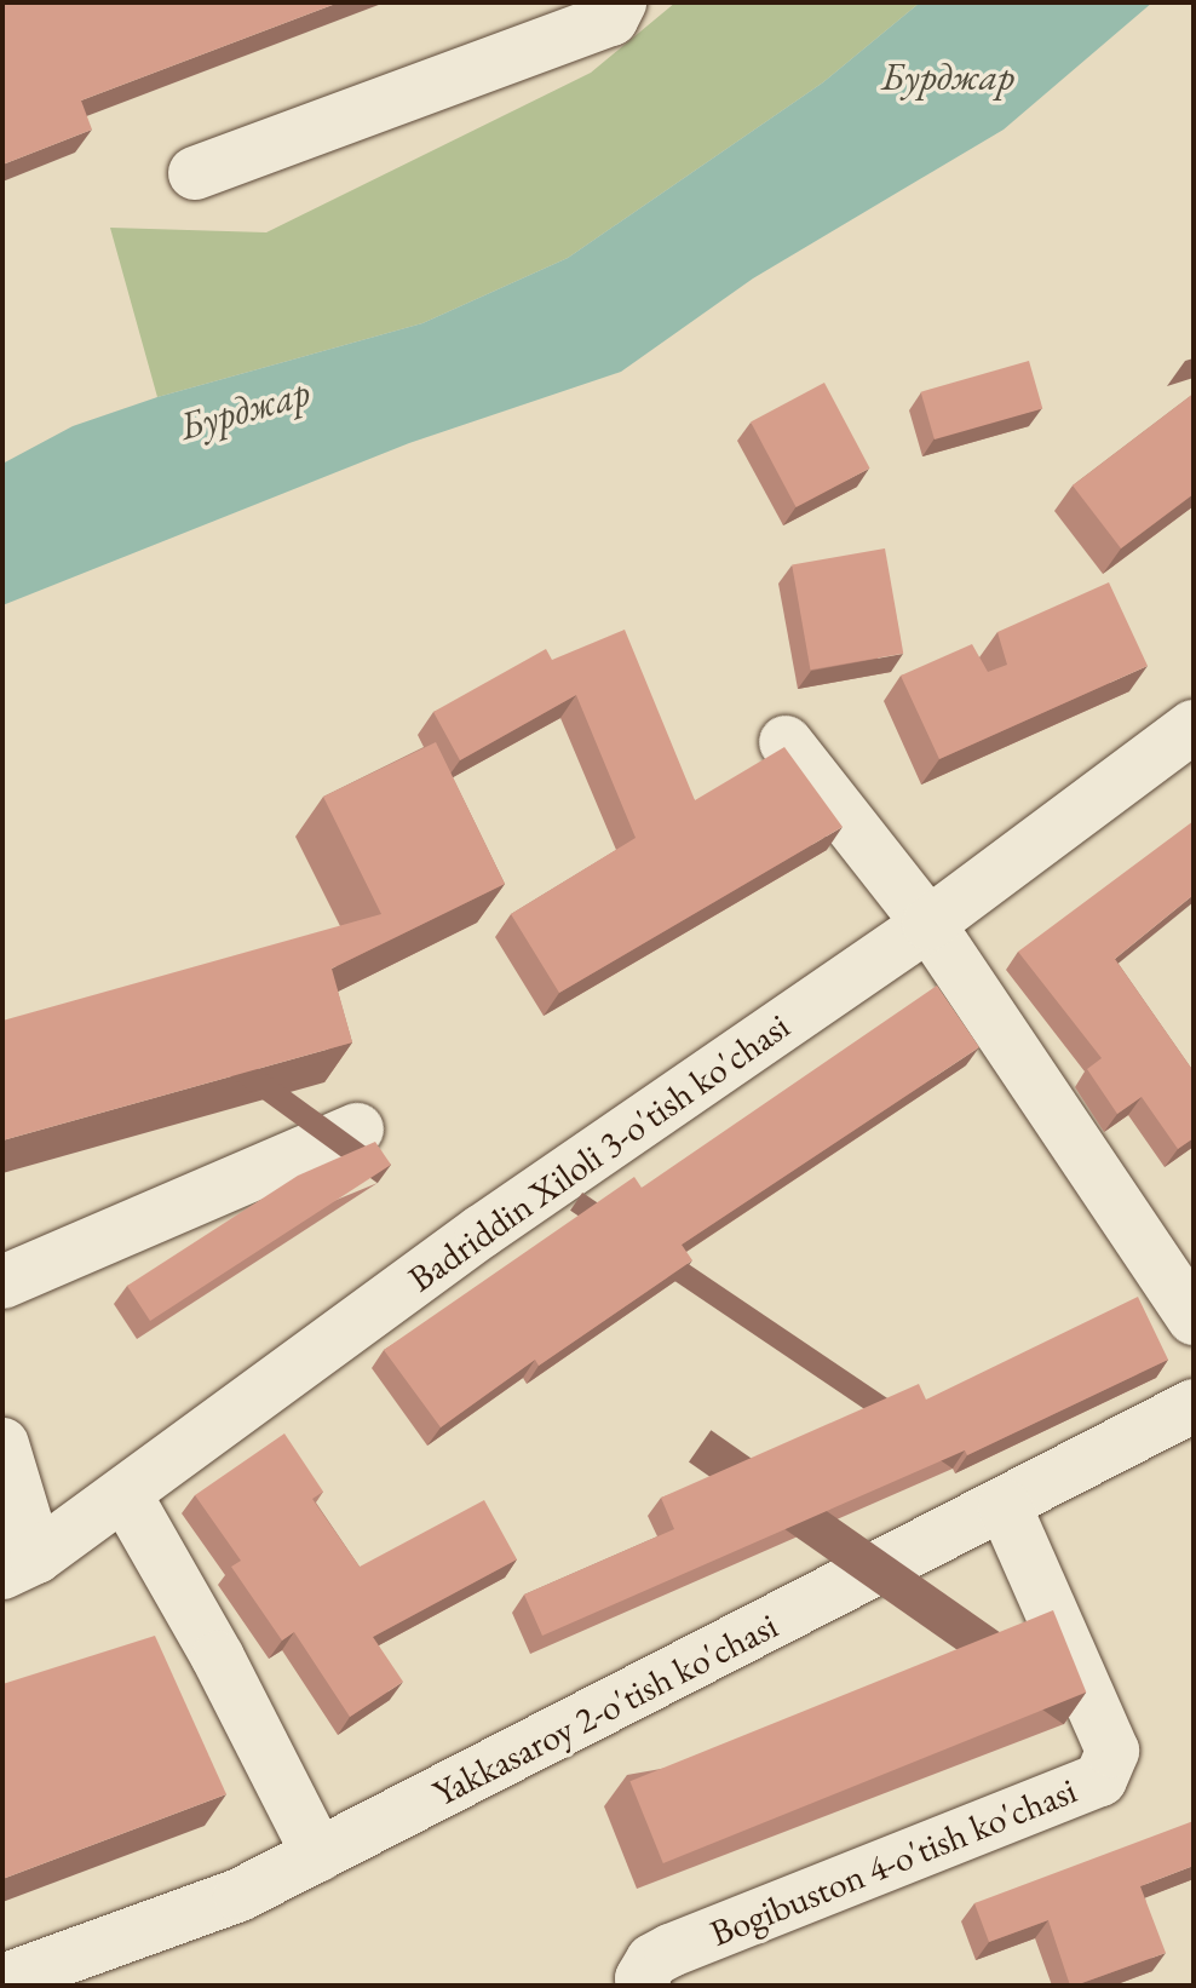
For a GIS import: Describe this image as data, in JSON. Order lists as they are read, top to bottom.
{
  "streets": {
    "street": ["Badriddin Xiloli 3-o'tish ko'chasi", "Yakkasaroy 2-o'tish ko'chasi", "Bogibuston 4-o'tish ko'chasi"]
  },
  "crossings": [
    ["Yakkasaroy 2-o'tish ko'chasi", "Bogibuston 4-o'tish ko'chasi"]
  ],
  "water": ["Бурджар"]
}
